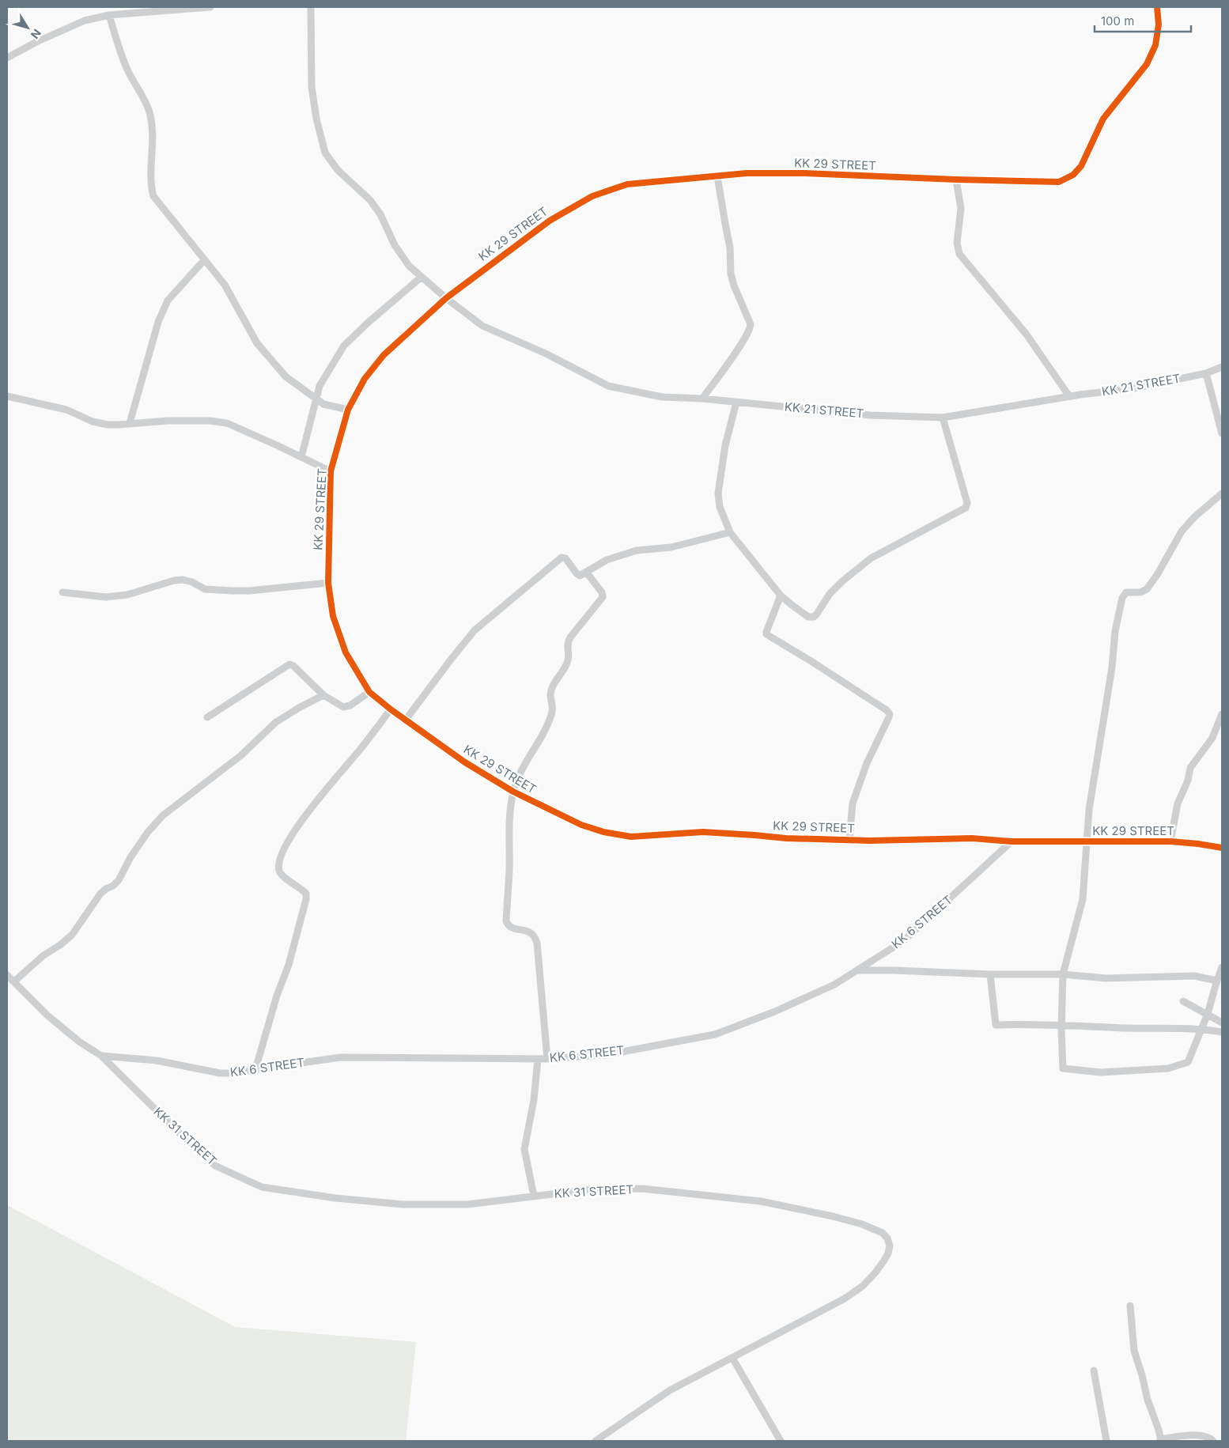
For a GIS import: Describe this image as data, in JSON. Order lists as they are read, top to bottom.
{
  "streets": {
    "street": [
      "KK 29 STREET",
      "KK 21 STREET",
      "KK 6 STREET",
      "KK 31 STREET"
    ]
  },
  "crossings": [
    ["KK 29 STREET", "KK 21 STREET"],
    ["KK 29 STREET", "KK 6 STREET"],
    ["KK 6 STREET", "KK 31 STREET"]
  ],
  "scale_bar": "100 m",
  "north": "bottom right"
}
